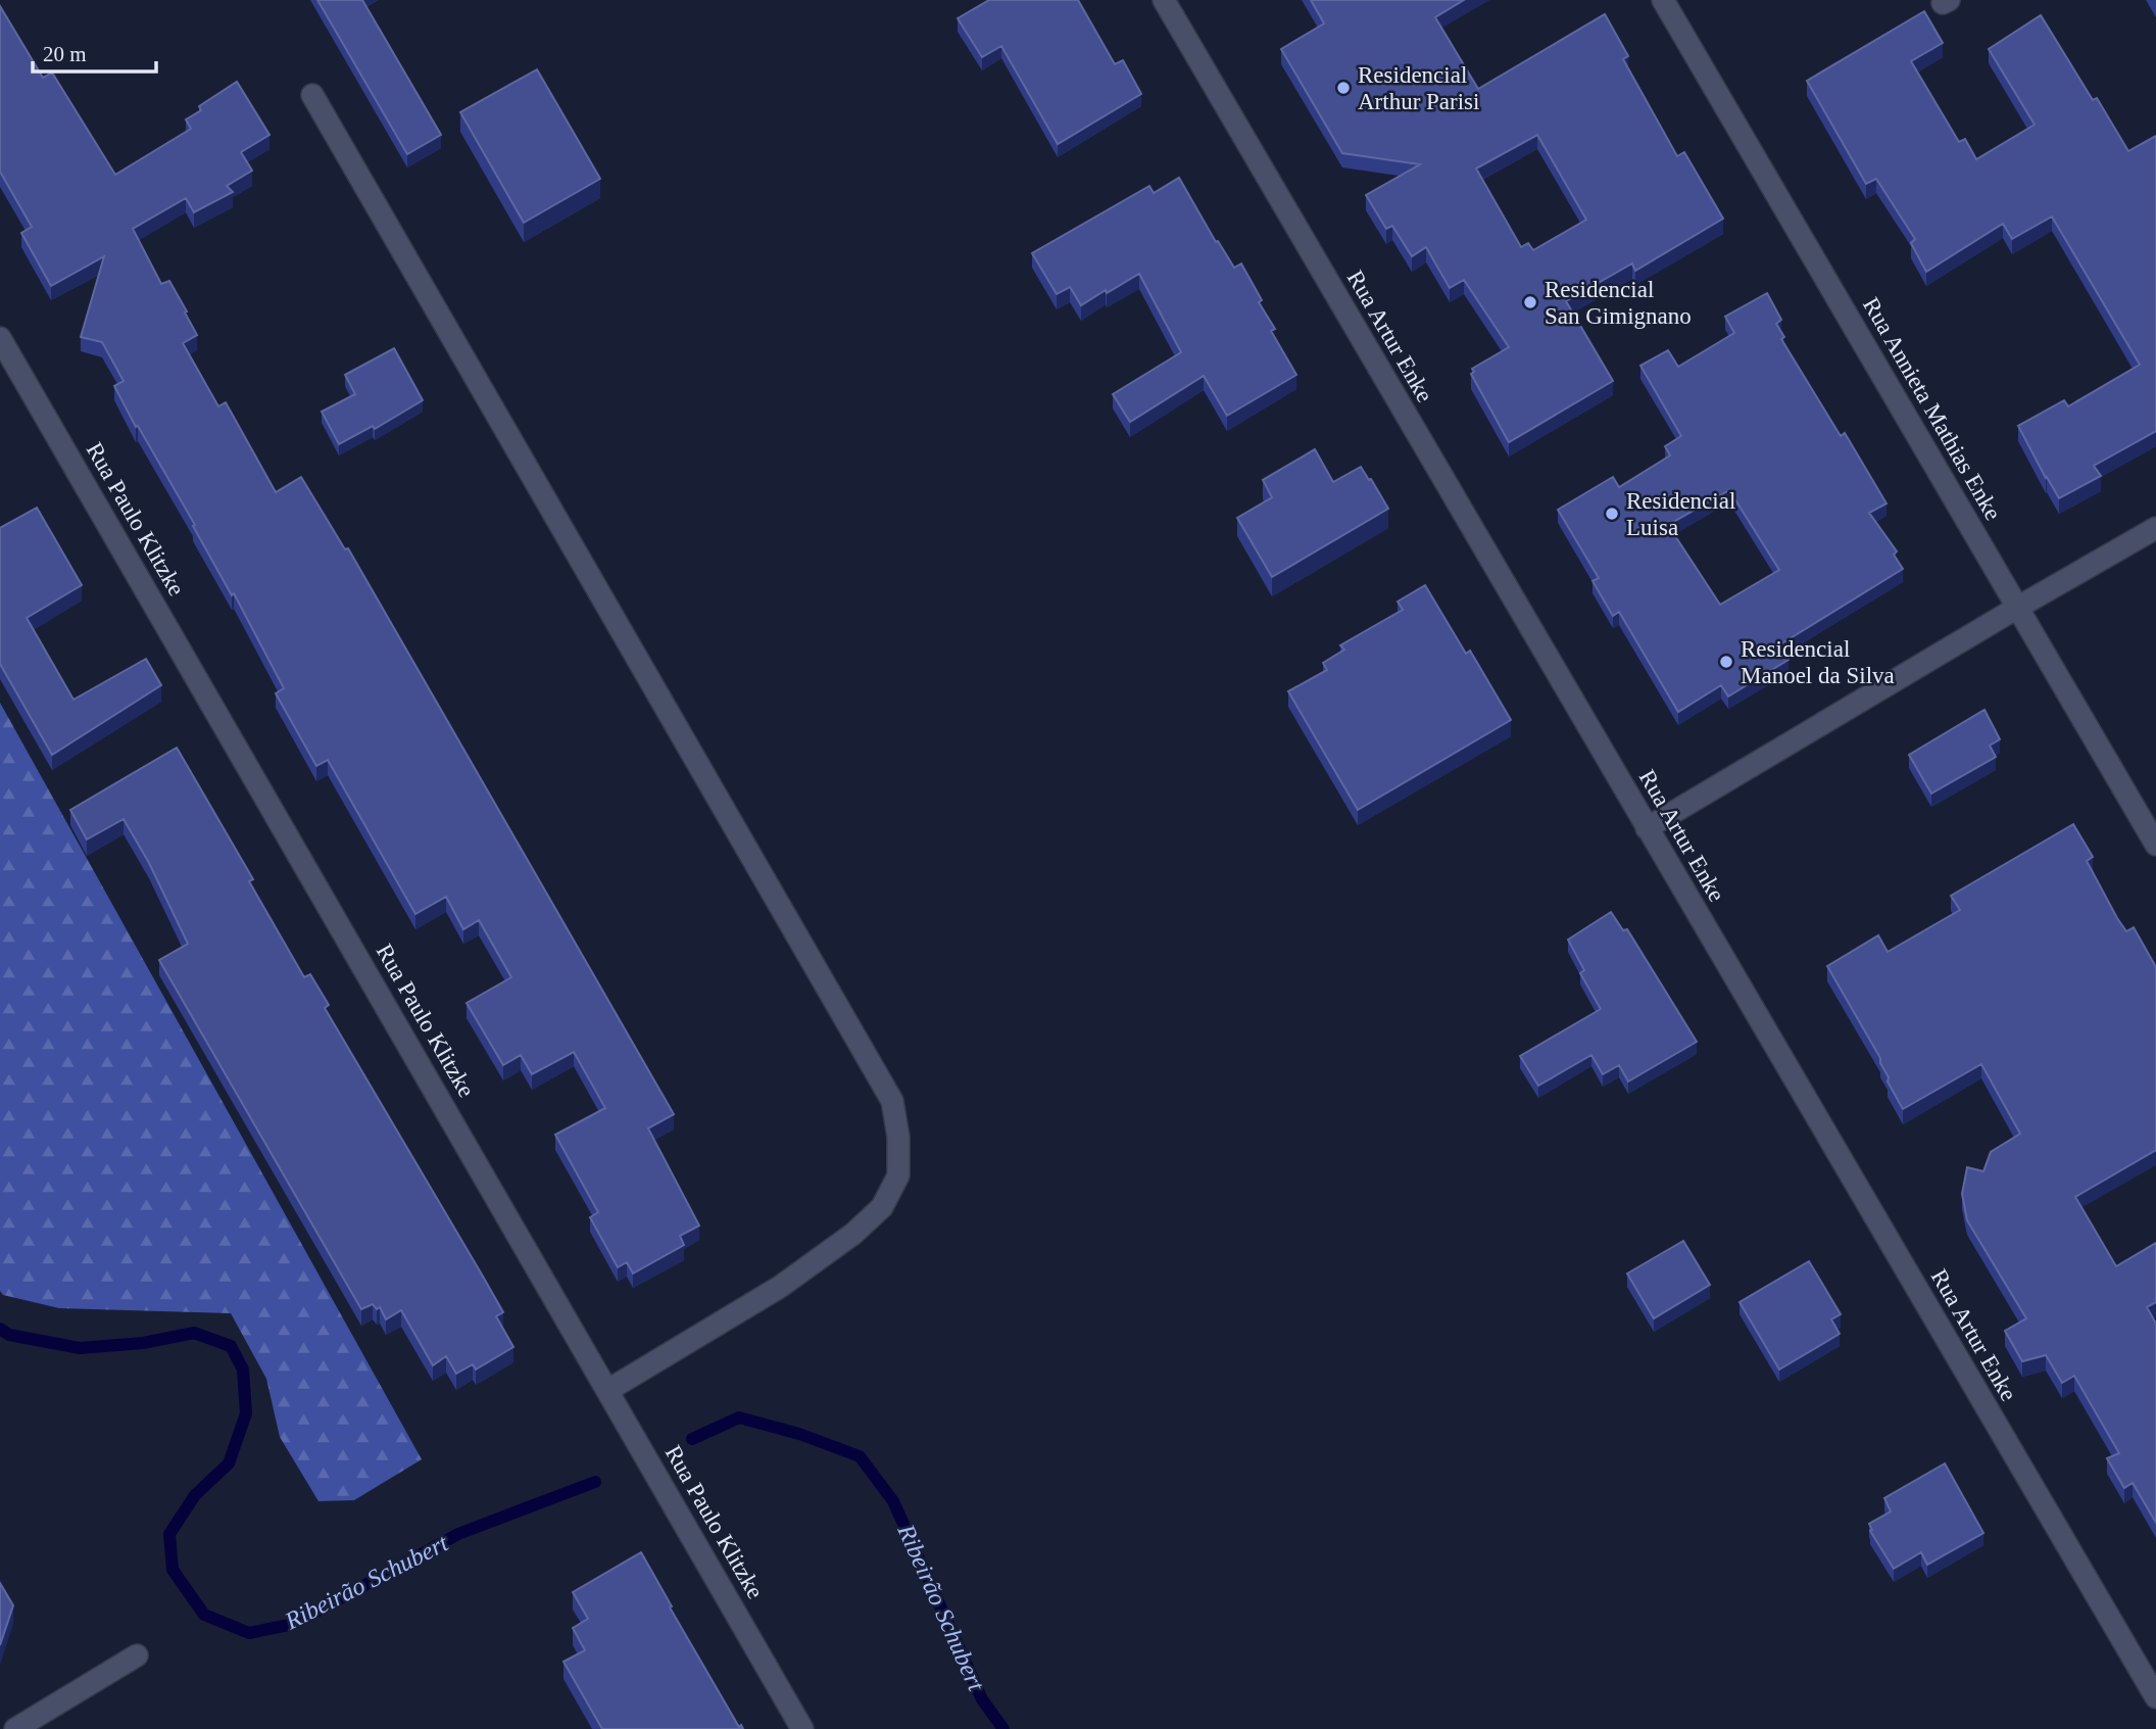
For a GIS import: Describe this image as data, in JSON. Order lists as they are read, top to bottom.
{
  "streets": {
    "street": ["Rua Artur Enke", "Rua Annieta Mathias Enke", "Rua Paulo Klitzke"]
  },
  "water": ["Ribeirão Schubert"],
  "places": [
    "Residencial Arthur Parisi",
    "Residencial San Gimignano",
    "Residencial Luisa",
    "Residencial Manoel da Silva"
  ],
  "scale_bar": "20 m"
}
